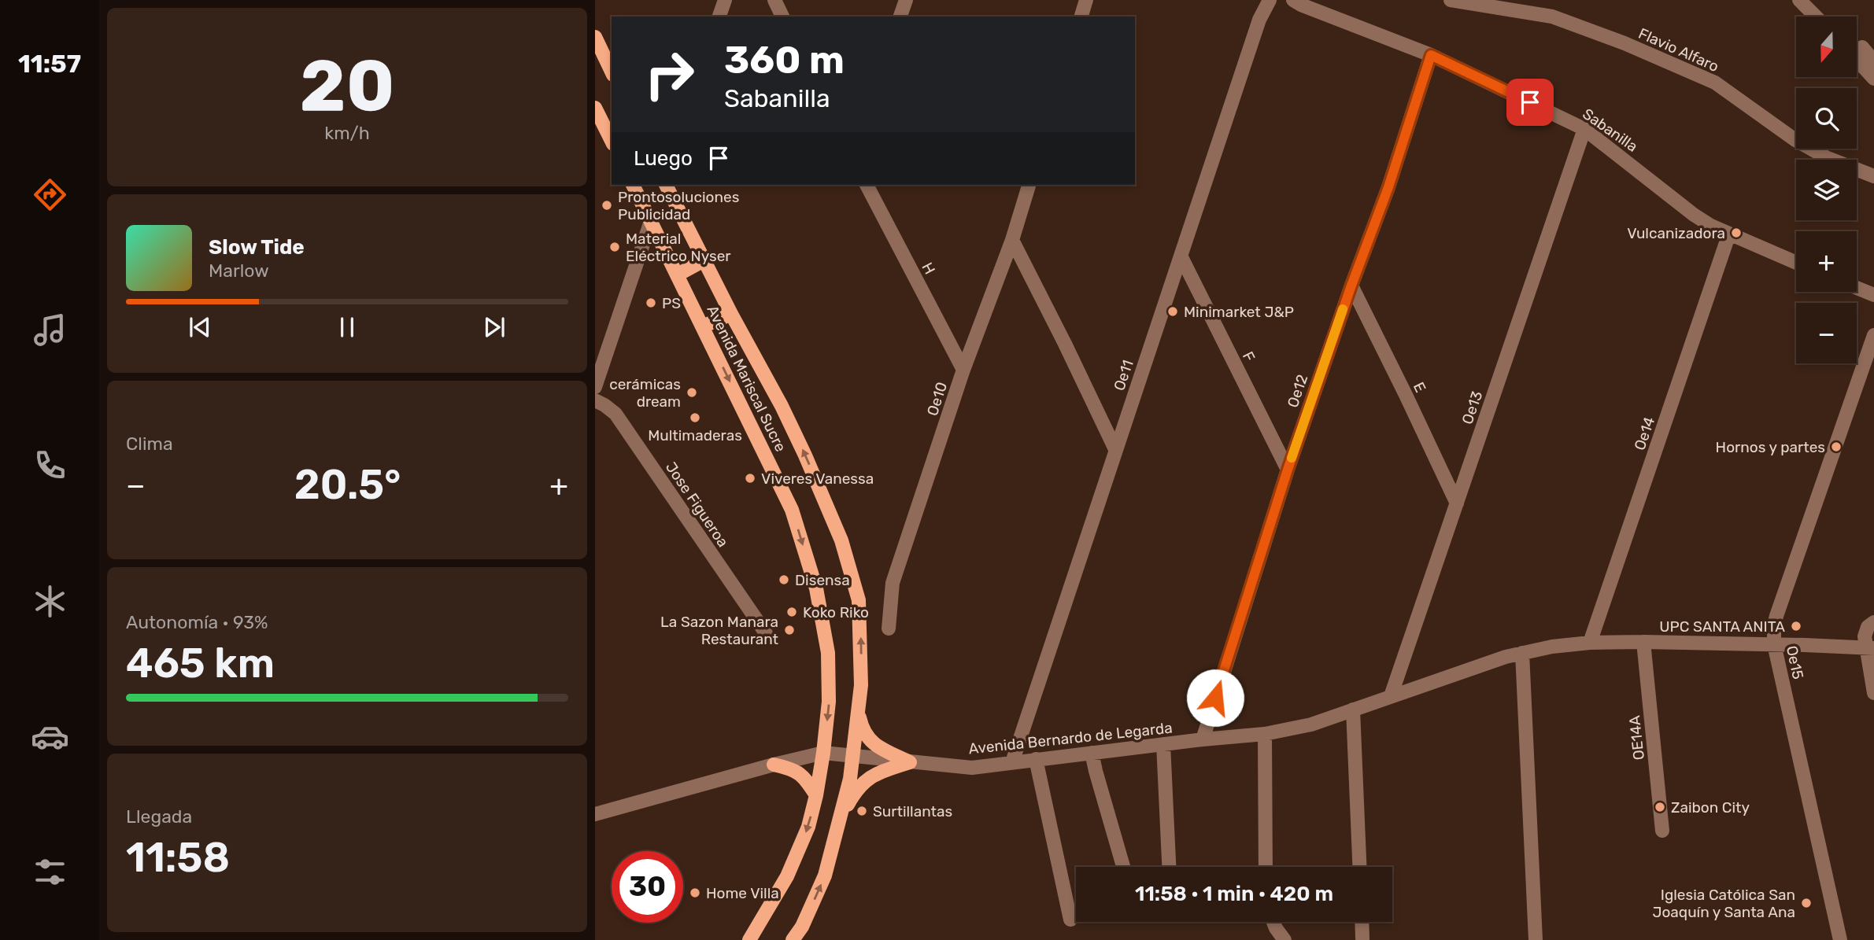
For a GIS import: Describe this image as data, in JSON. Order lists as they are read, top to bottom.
{
  "streets": {
    "main road": ["Avenida Mariscal Sucre"],
    "street": [
      "Flavio Alfaro",
      "Sabanilla",
      "H",
      "F",
      "Oe11",
      "E",
      "Oe12",
      "Oe10",
      "Oe13",
      "Oe14",
      "Jose Figueroa",
      "Oe15",
      "Avenida Bernardo de Legarda",
      "OE14A"
    ]
  },
  "crossings": [
    ["Sabanilla", "Oe12"],
    ["Sabanilla", "Oe13"],
    ["Sabanilla", "Oe14"],
    ["H", "Oe10"],
    ["F", "Oe11"],
    ["F", "Oe12"],
    ["Oe11", "Avenida Bernardo de Legarda"],
    ["Avenida Mariscal Sucre", "Avenida Bernardo de Legarda"],
    ["E", "Oe12"],
    ["E", "Oe13"],
    ["Oe12", "Avenida Bernardo de Legarda"],
    ["Oe13", "Avenida Bernardo de Legarda"],
    ["Oe14", "Avenida Bernardo de Legarda"],
    ["Oe15", "Avenida Bernardo de Legarda"],
    ["Avenida Bernardo de Legarda", "OE14A"]
  ],
  "places": [
    "Prontosoluciones Publicidad",
    "Vulcanizadora",
    "Material Eléctrico Nyser",
    "PS",
    "Minimarket J&P",
    "cerámicas dream",
    "Multimaderas",
    "Hornos y partes",
    "Viveres Vanessa",
    "Disensa",
    "Koko Riko",
    "UPC SANTA ANITA",
    "La Sazon Manara Restaurant",
    "Zaibon City",
    "Surtillantas",
    "Home Villa",
    "Iglesia Católica San Joaquín y Santa Ana"
  ],
  "north": "bottom",
  "page": {
    "tabs": "11:57",
    "tile": [
      ["20", "km/h"],
      "Clima",
      ["Autonomía · 93%", "465 km"],
      ["Llegada", "11:58"]
    ],
    "map_buttons": ["+", "−"],
    "turn": ["360 m", "Sabanilla"],
    "then": "Luego",
    "song": ["Slow Tide", "Marlow"],
    "heat": ["−", "20.5°", "+"],
    "limit": "30",
    "trip": "11:58 · 1 min · 420 m"
  }
}
